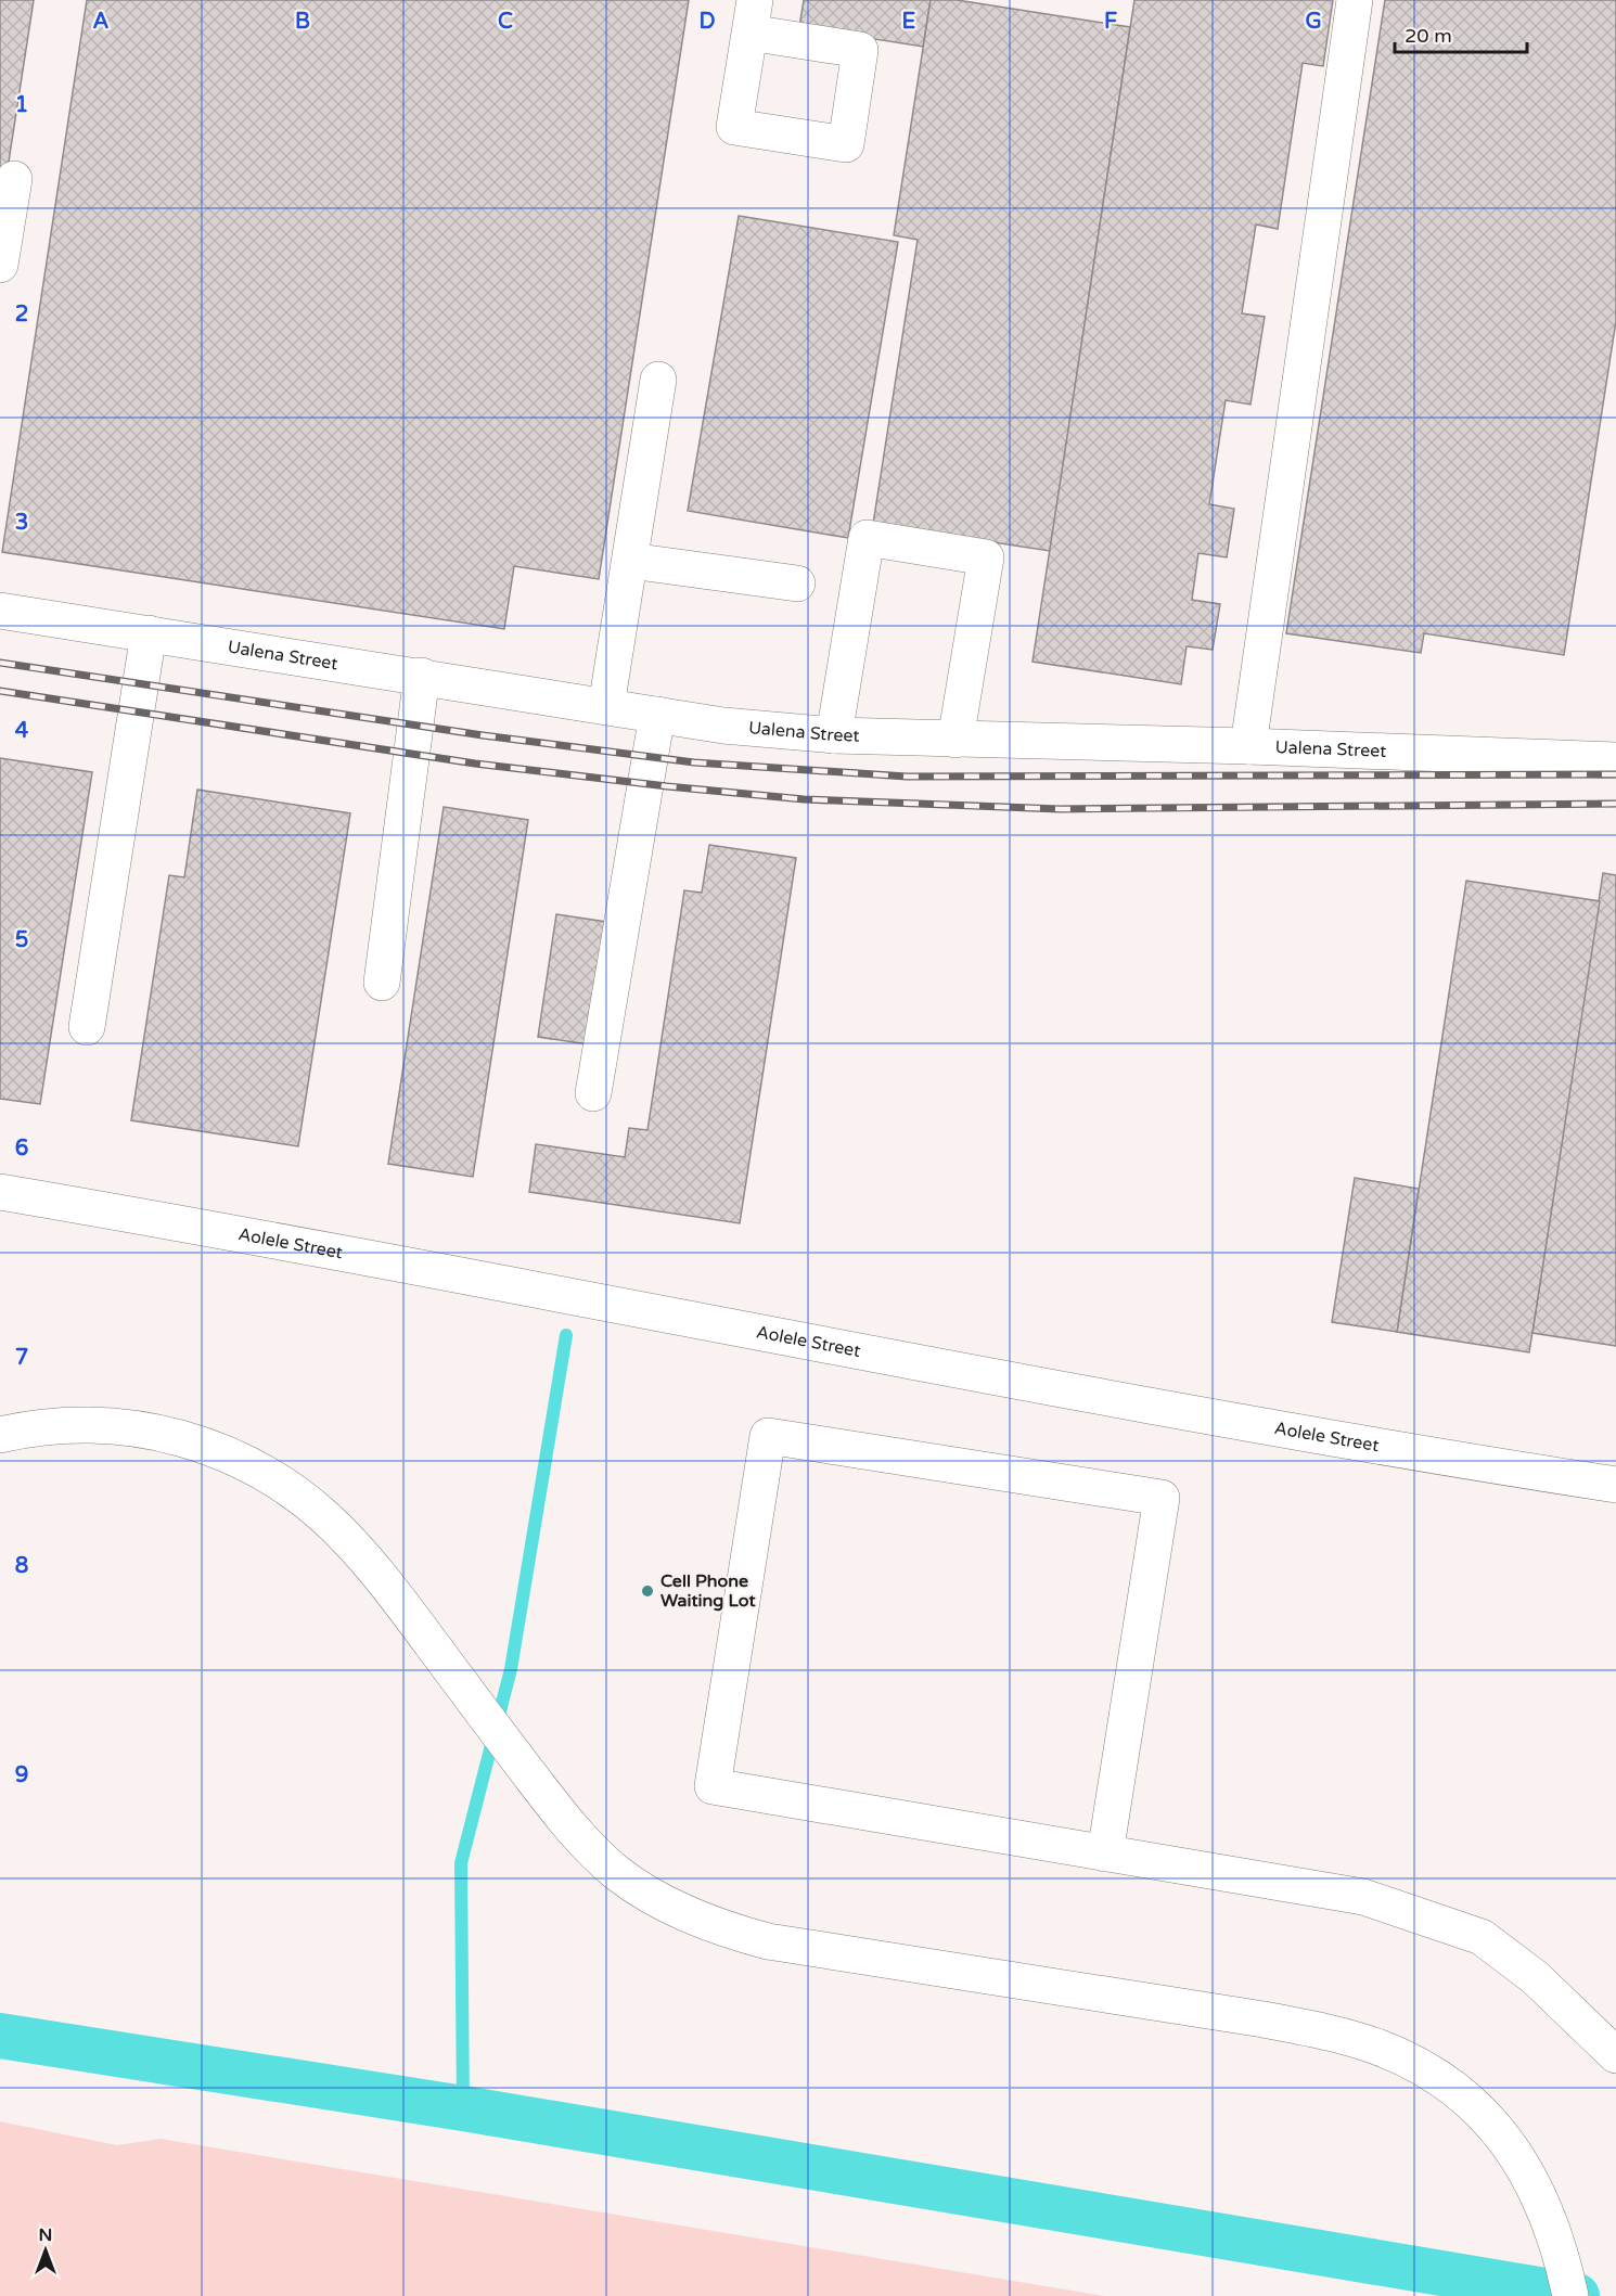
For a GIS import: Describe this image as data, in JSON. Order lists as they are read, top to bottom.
{
  "streets": {
    "street": ["Ualena Street", "Aolele Street"]
  },
  "places": ["Cell Phone Waiting Lot"],
  "scale_bar": "20 m",
  "north": "top",
  "grid": {
    "columns": [
      "A",
      "B",
      "C",
      "D",
      "E",
      "F",
      "G"
    ],
    "rows": [
      "1",
      "2",
      "3",
      "4",
      "5",
      "6",
      "7",
      "8",
      "9"
    ]
  }
}
